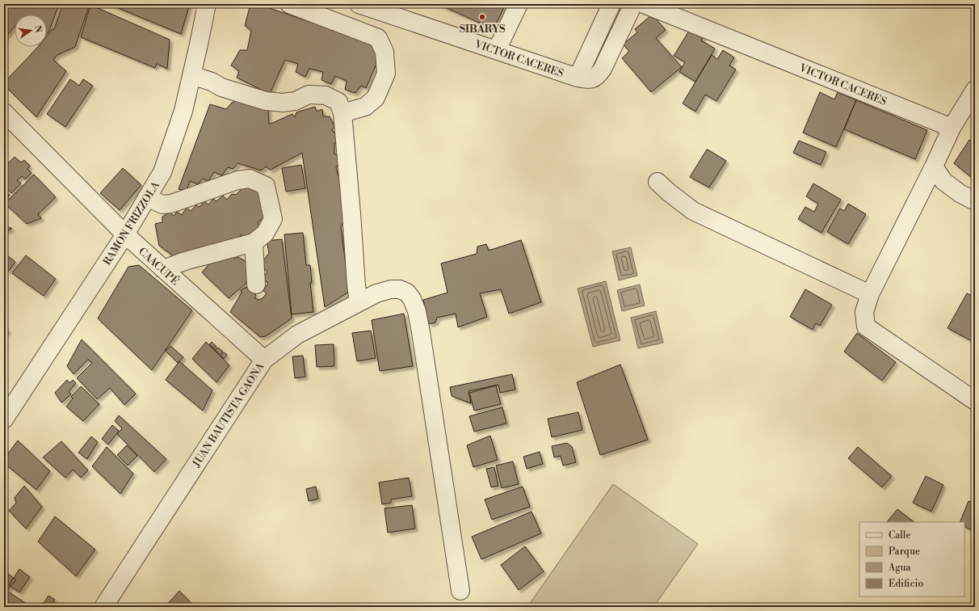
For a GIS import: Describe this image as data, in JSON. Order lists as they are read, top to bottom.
{
  "streets": {
    "street": [
      "VICTOR CACERES",
      "RAMON FRIZZOLA",
      "CAACUPÉ",
      "JUAN BAUTISTA GAONA"
    ]
  },
  "crossings": [
    ["RAMON FRIZZOLA", "CAACUPÉ"],
    ["CAACUPÉ", "JUAN BAUTISTA GAONA"]
  ],
  "places": ["SIBARYS"],
  "legend": [
    "Calle",
    "Parque",
    "Agua",
    "Edificio"
  ],
  "north": "right"
}
